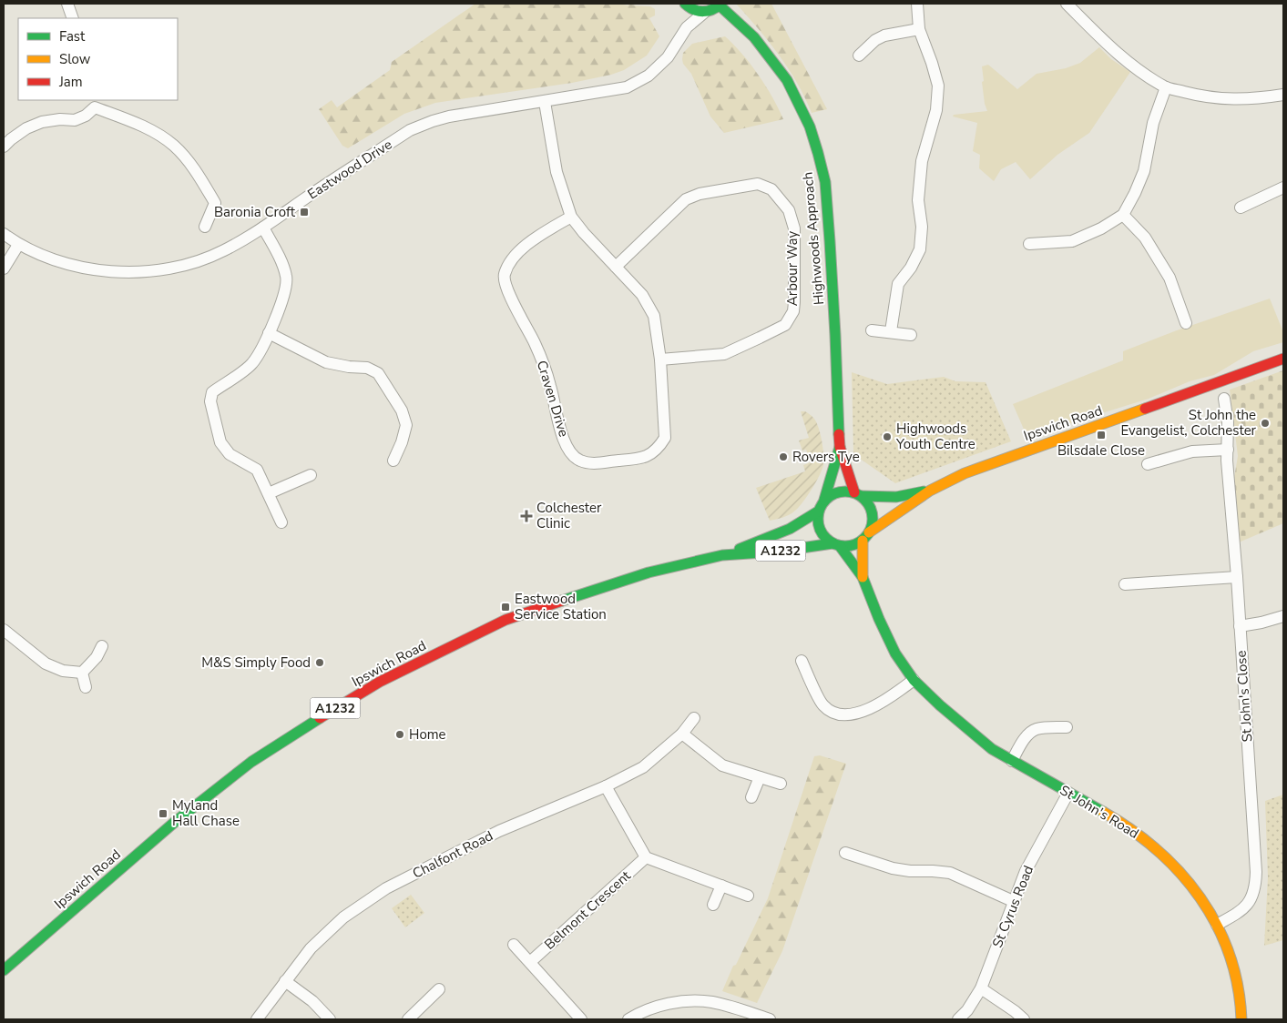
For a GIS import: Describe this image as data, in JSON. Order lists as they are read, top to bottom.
{
  "streets": {
    "main road": [
      "Highwoods Approach",
      "Ipswich Road",
      "A1232",
      "St John's Road"
    ],
    "street": [
      "Eastwood Drive",
      "Arbour Way",
      "Craven Drive",
      "St John's Close",
      "Chalfont Road",
      "St Cyrus Road",
      "Belmont Crescent"
    ]
  },
  "crossings": [
    ["Eastwood Drive", "Craven Drive"],
    ["Highwoods Approach", "Ipswich Road"],
    ["Highwoods Approach", "A1232"],
    ["Highwoods Approach", "St John's Road"],
    ["Arbour Way", "Craven Drive"],
    ["Ipswich Road", "A1232"],
    ["Ipswich Road", "St John's Road"],
    ["A1232", "St John's Road"],
    ["St John's Close", "St John's Road"],
    ["St John's Road", "St Cyrus Road"]
  ],
  "places": {
    "transit": [
      "Baronia Croft",
      "Bilsdale Close",
      "Eastwood Service Station",
      "Myland Hall Chase"
    ],
    "other": [
      "St John the Evangelist, Colchester",
      "Highwoods Youth Centre",
      "Rovers Tye",
      "M&S Simply Food",
      "Home"
    ],
    "health": ["Colchester Clinic"]
  },
  "legend": ["Fast", "Slow", "Jam"]
}
